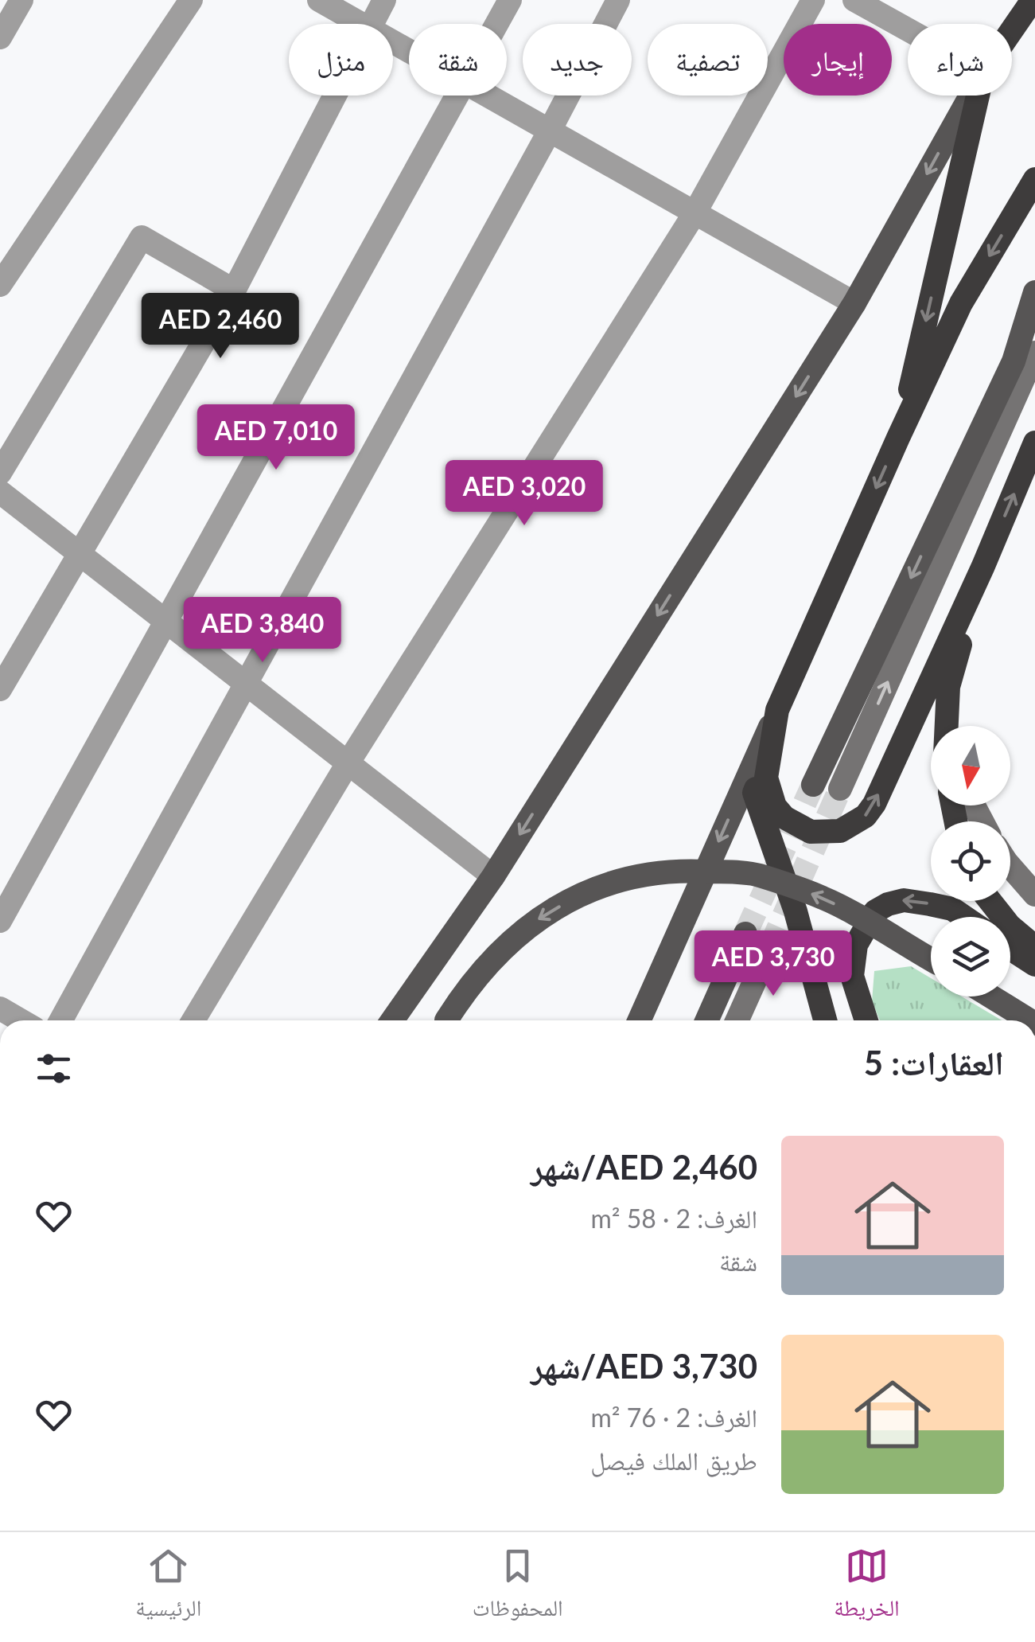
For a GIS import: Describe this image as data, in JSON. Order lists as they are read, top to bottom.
{
  "north": "bottom",
  "page": {
    "chip": [
      "شراء",
      "إيجار",
      "تصفية",
      "جديد",
      "شقة",
      "منزل"
    ],
    "price": [
      "AED 2,460",
      "AED 7,010",
      "AED 3,020",
      "AED 3,840",
      "AED 3,730"
    ],
    "heading": "العقارات: 5",
    "list": [
      {
        "name": "AED 2,460/شهر",
        "note": "الغرف: 2 · 58 m² · شقة"
      },
      {
        "name": "AED 3,730/شهر",
        "note": "الغرف: 2 · 76 m² · طريق الملك فيصل"
      }
    ],
    "tabs": ["الخريطة", "المحفوظات", "الرئيسية"]
  }
}
